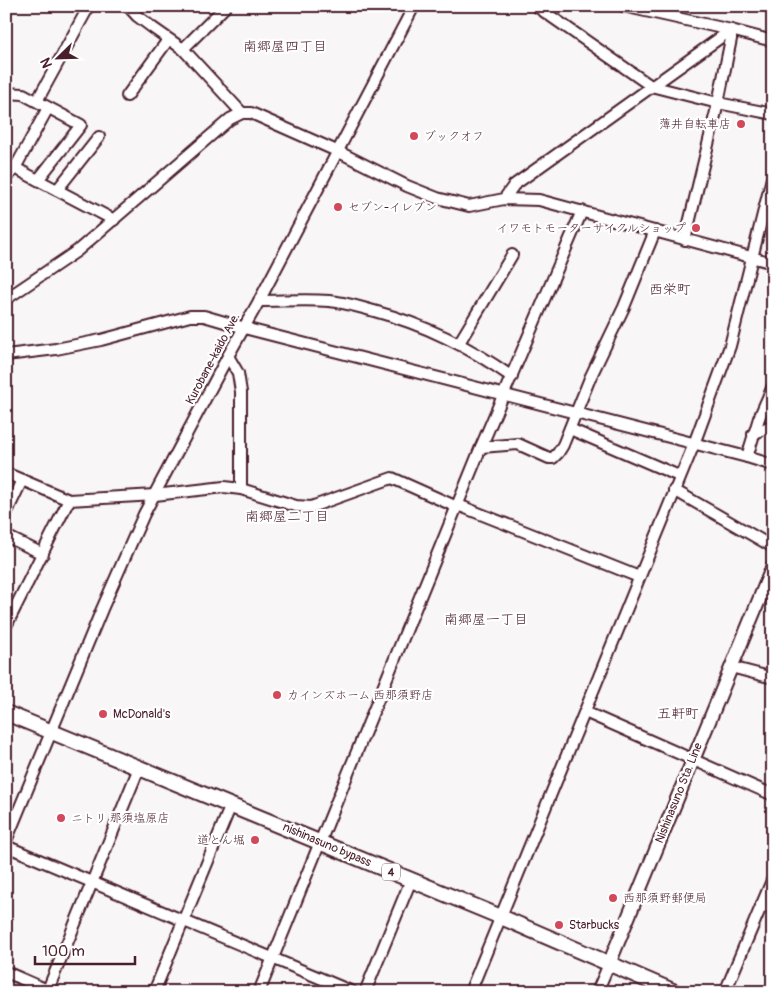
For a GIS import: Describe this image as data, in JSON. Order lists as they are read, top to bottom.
{
  "streets": {
    "highway": ["nishinasuno bypass", "4"],
    "main road": ["Nishinasuno Sta. Line"],
    "street": ["Kurobane-kaido Ave."]
  },
  "crossings": [
    ["Kurobane-kaido Ave.", "nishinasuno bypass"],
    ["Nishinasuno Sta. Line", "nishinasuno bypass"]
  ],
  "districts": [
    "南郷屋四丁目",
    "西栄町",
    "南郷屋二丁目",
    "南郷屋一丁目",
    "五軒町"
  ],
  "places": [
    "薄井自転車店",
    "ブックオフ",
    "セブン-イレブン",
    "イワモトモーターサイクルショップ",
    "カインズホーム 西那須野店",
    "McDonald's",
    "ニトリ 那須塩原店",
    "道とん堀",
    "西那須野郵便局",
    "Starbucks"
  ],
  "scale_bar": "100 m",
  "north": "bottom left"
}
